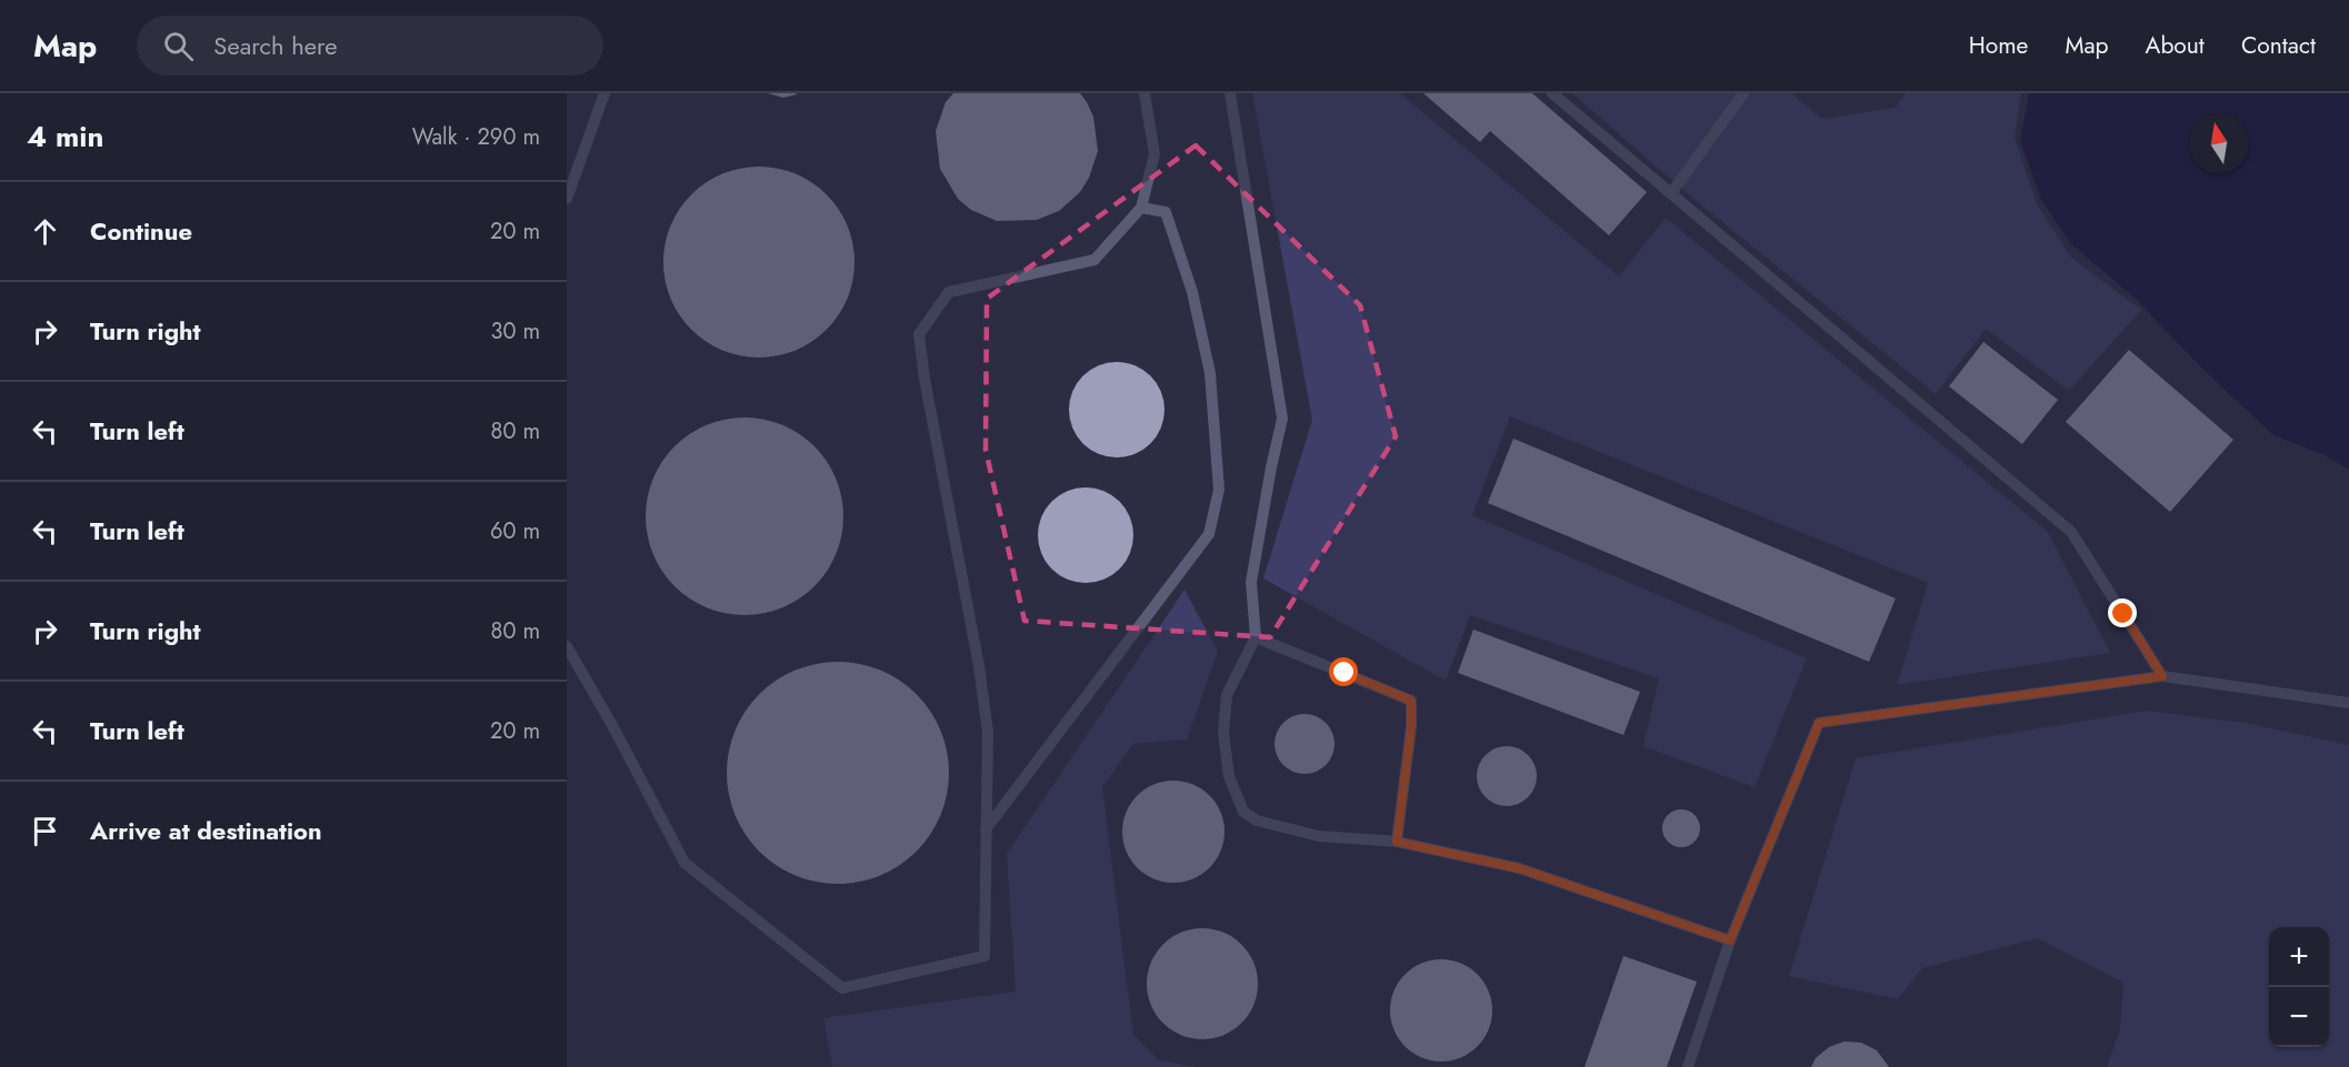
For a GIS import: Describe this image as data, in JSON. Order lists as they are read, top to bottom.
{
  "north": "top",
  "page": {
    "header": "Map",
    "search": "Search here",
    "nav": [
      "Home",
      "Map",
      "About",
      "Contact"
    ],
    "heading": ["4 min", "Walk · 290 m"],
    "list": [
      ["Continue", "20 m"],
      ["Turn right", "30 m"],
      ["Turn left", "80 m"],
      ["Turn left", "60 m"],
      ["Turn right", "80 m"],
      ["Turn left", "20 m"],
      "Arrive at destination"
    ],
    "map_buttons": ["+", "−"]
  }
}
